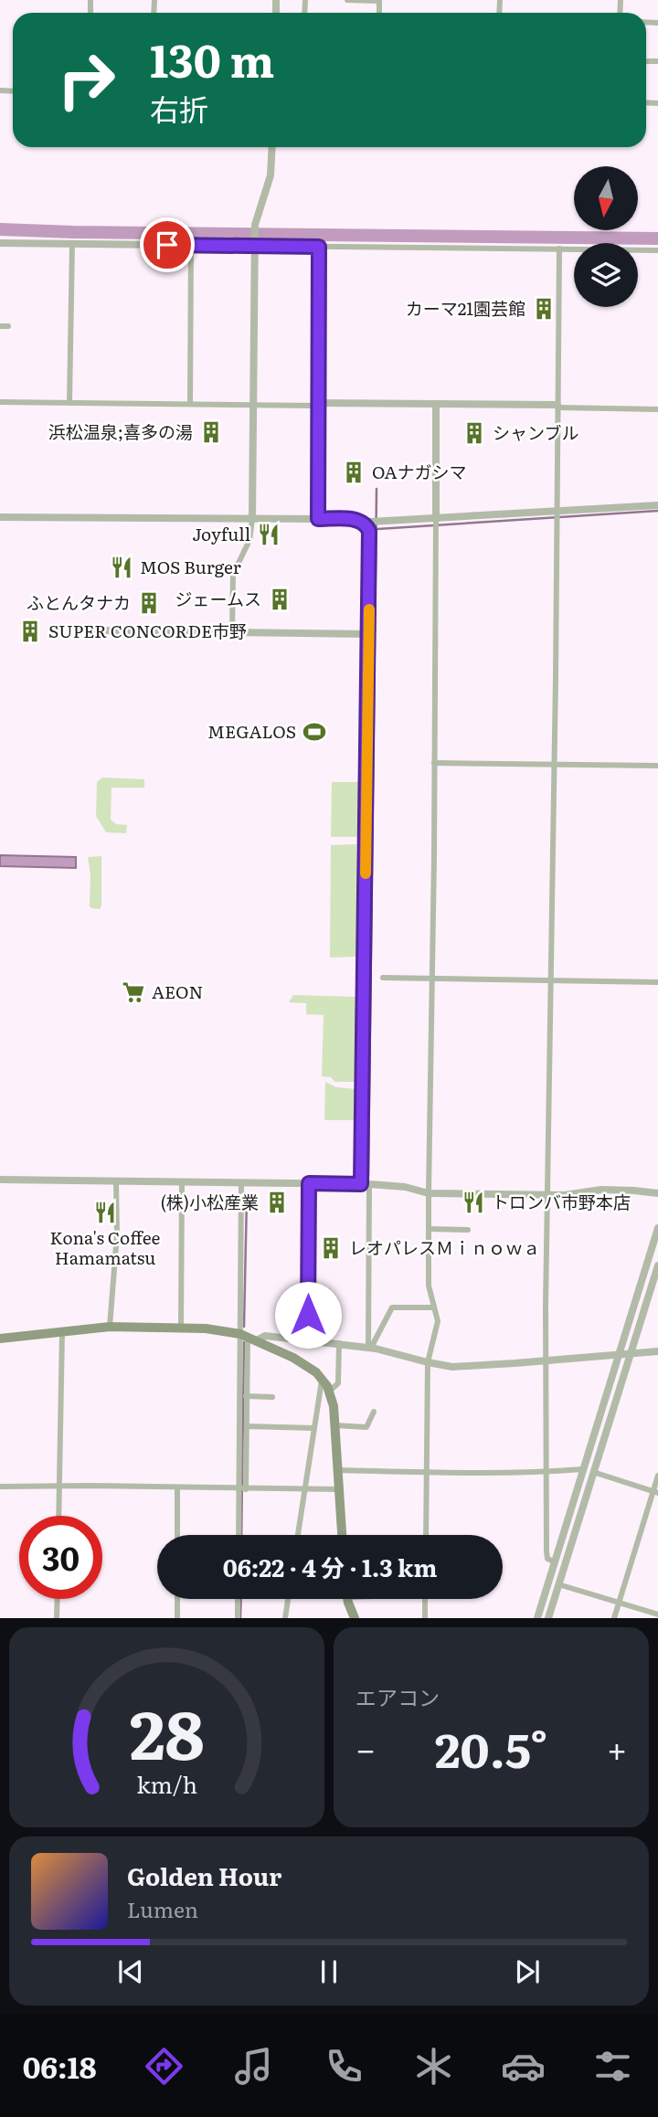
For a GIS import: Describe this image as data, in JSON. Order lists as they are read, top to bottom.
{
  "places": {
    "building": [
      "カーマ21園芸館",
      "浜松温泉;喜多の湯",
      "シャンブル",
      "OAナガシマ",
      "ジェームス",
      "ふとんタナカ",
      "SUPER CONCORDE市野",
      "(株)小松産業",
      "レオパレスＭｉｎｏｗａ"
    ],
    "restaurant": [
      "Joyfull",
      "MOS Burger",
      "トロンバ市野本店",
      "Kona's Coffee Hamamatsu"
    ],
    "sports": ["MEGALOS"],
    "supermarket": ["AEON"]
  },
  "north": "bottom",
  "page": {
    "turn": ["130 m", "右折"],
    "limit": "30",
    "trip": "06:22 · 4 分 · 1.3 km",
    "tile": "エアコン",
    "heat": ["−", "20.5°", "+"],
    "song": ["Golden Hour", "Lumen"],
    "tabs": "06:18",
    "gauge": ["28", "km/h"]
  }
}
